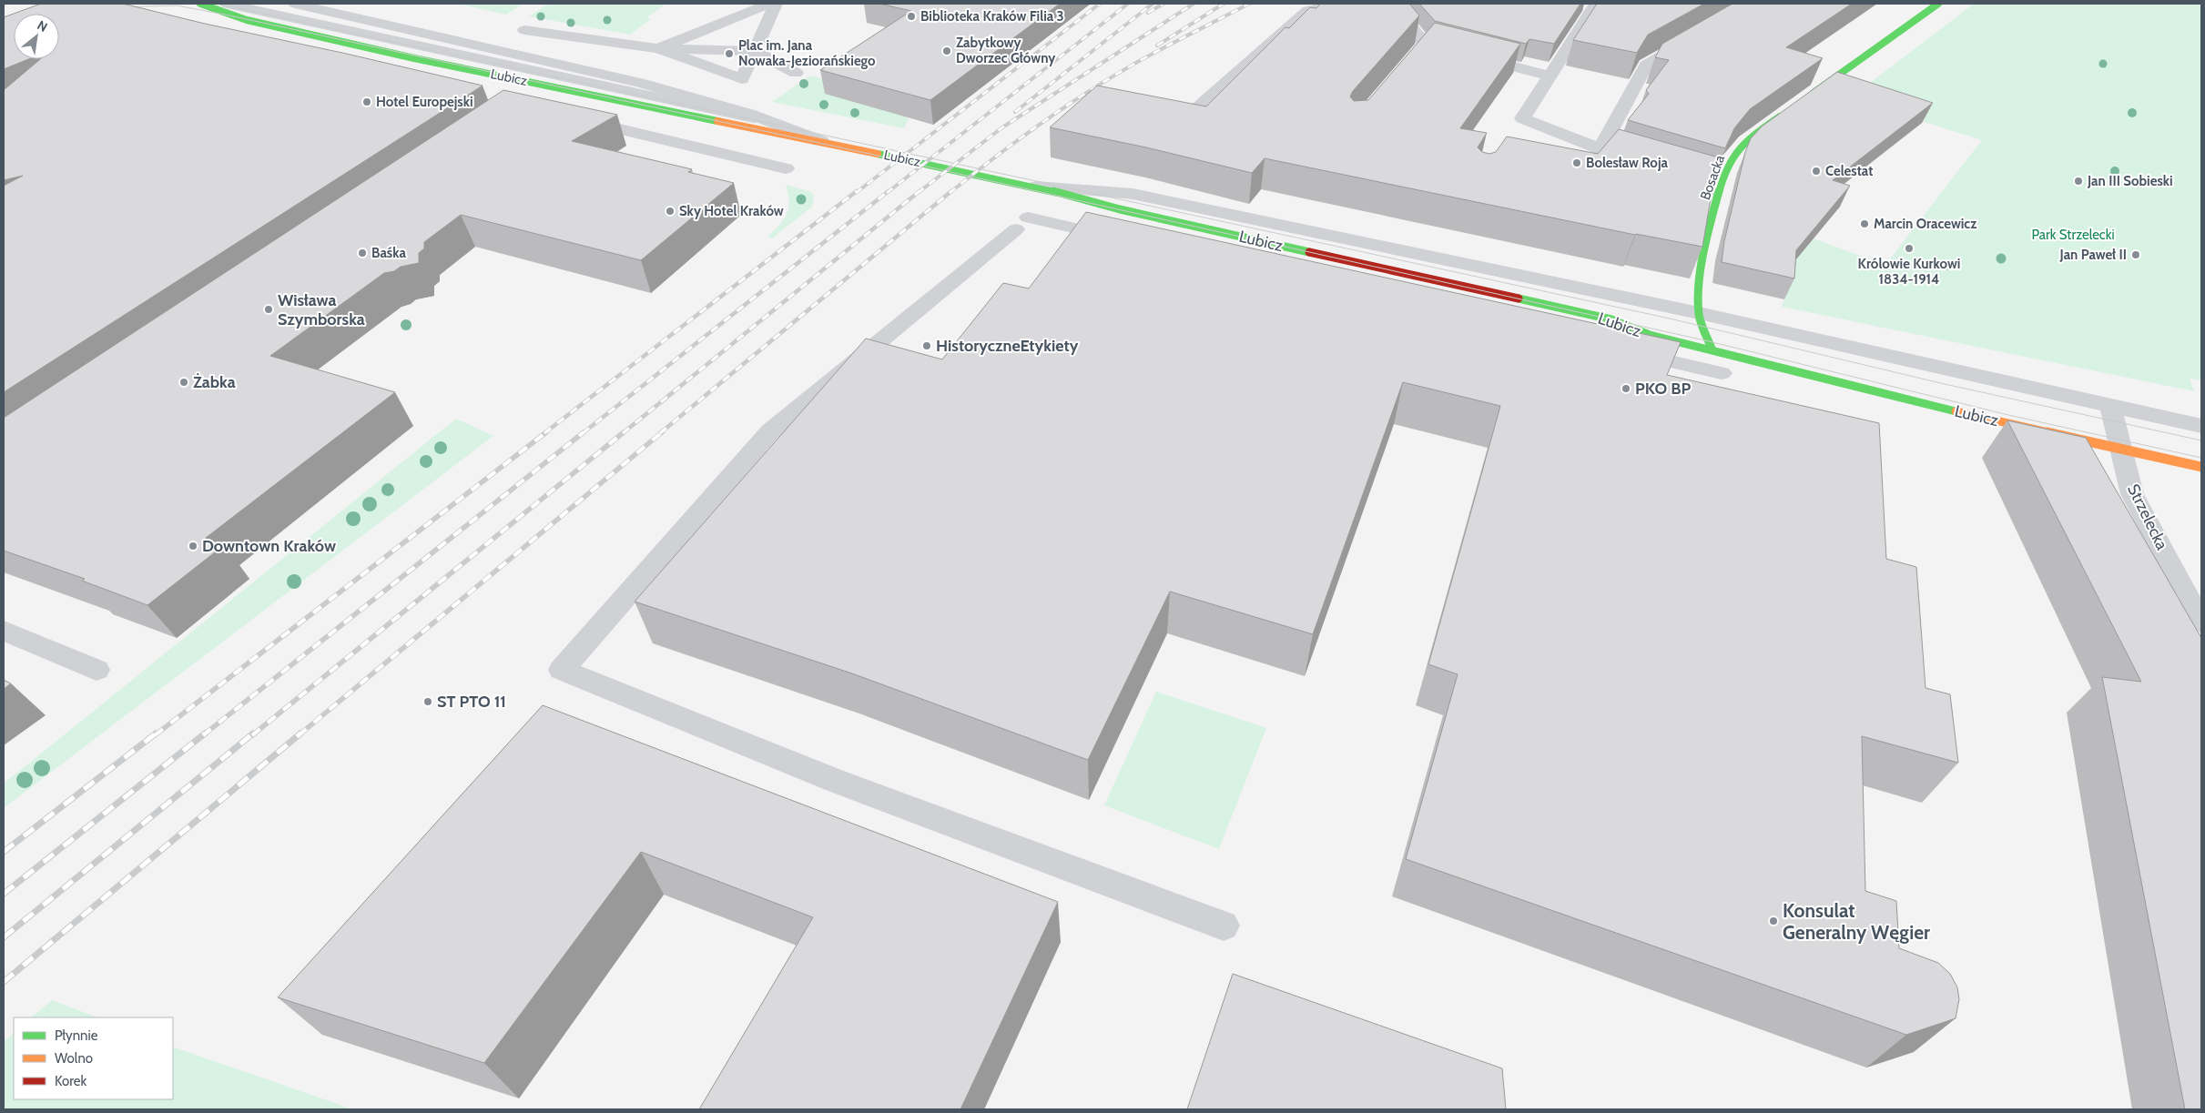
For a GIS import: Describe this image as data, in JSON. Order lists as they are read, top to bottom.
{
  "streets": {
    "street": ["Lubicz", "Bosacka", "Strzelecka"]
  },
  "crossings": [
    ["Lubicz", "Bosacka"],
    ["Lubicz", "Strzelecka"]
  ],
  "parks": ["Park Strzelecki"],
  "places": [
    "Biblioteka Kraków Filia 3",
    "Zabytkowy Dworzec Główny",
    "Plac im. Jana Nowaka-Jeziorańskiego",
    "Hotel Europejski",
    "Bolesław Roja",
    "Celestat",
    "Jan III Sobieski",
    "Sky Hotel Kraków",
    "Marcin Oracewicz",
    "Królowie Kurkowi 1834-1914",
    "Baśka",
    "Jan Paweł II",
    "Wisława Szymborska",
    "HistoryczneEtykiety",
    "Żabka",
    "PKO BP",
    "Downtown Kraków",
    "ST PTO 11",
    "Konsulat Generalny Węgier"
  ],
  "legend": ["Płynnie", "Wolno", "Korek"],
  "north": "top right"
}
